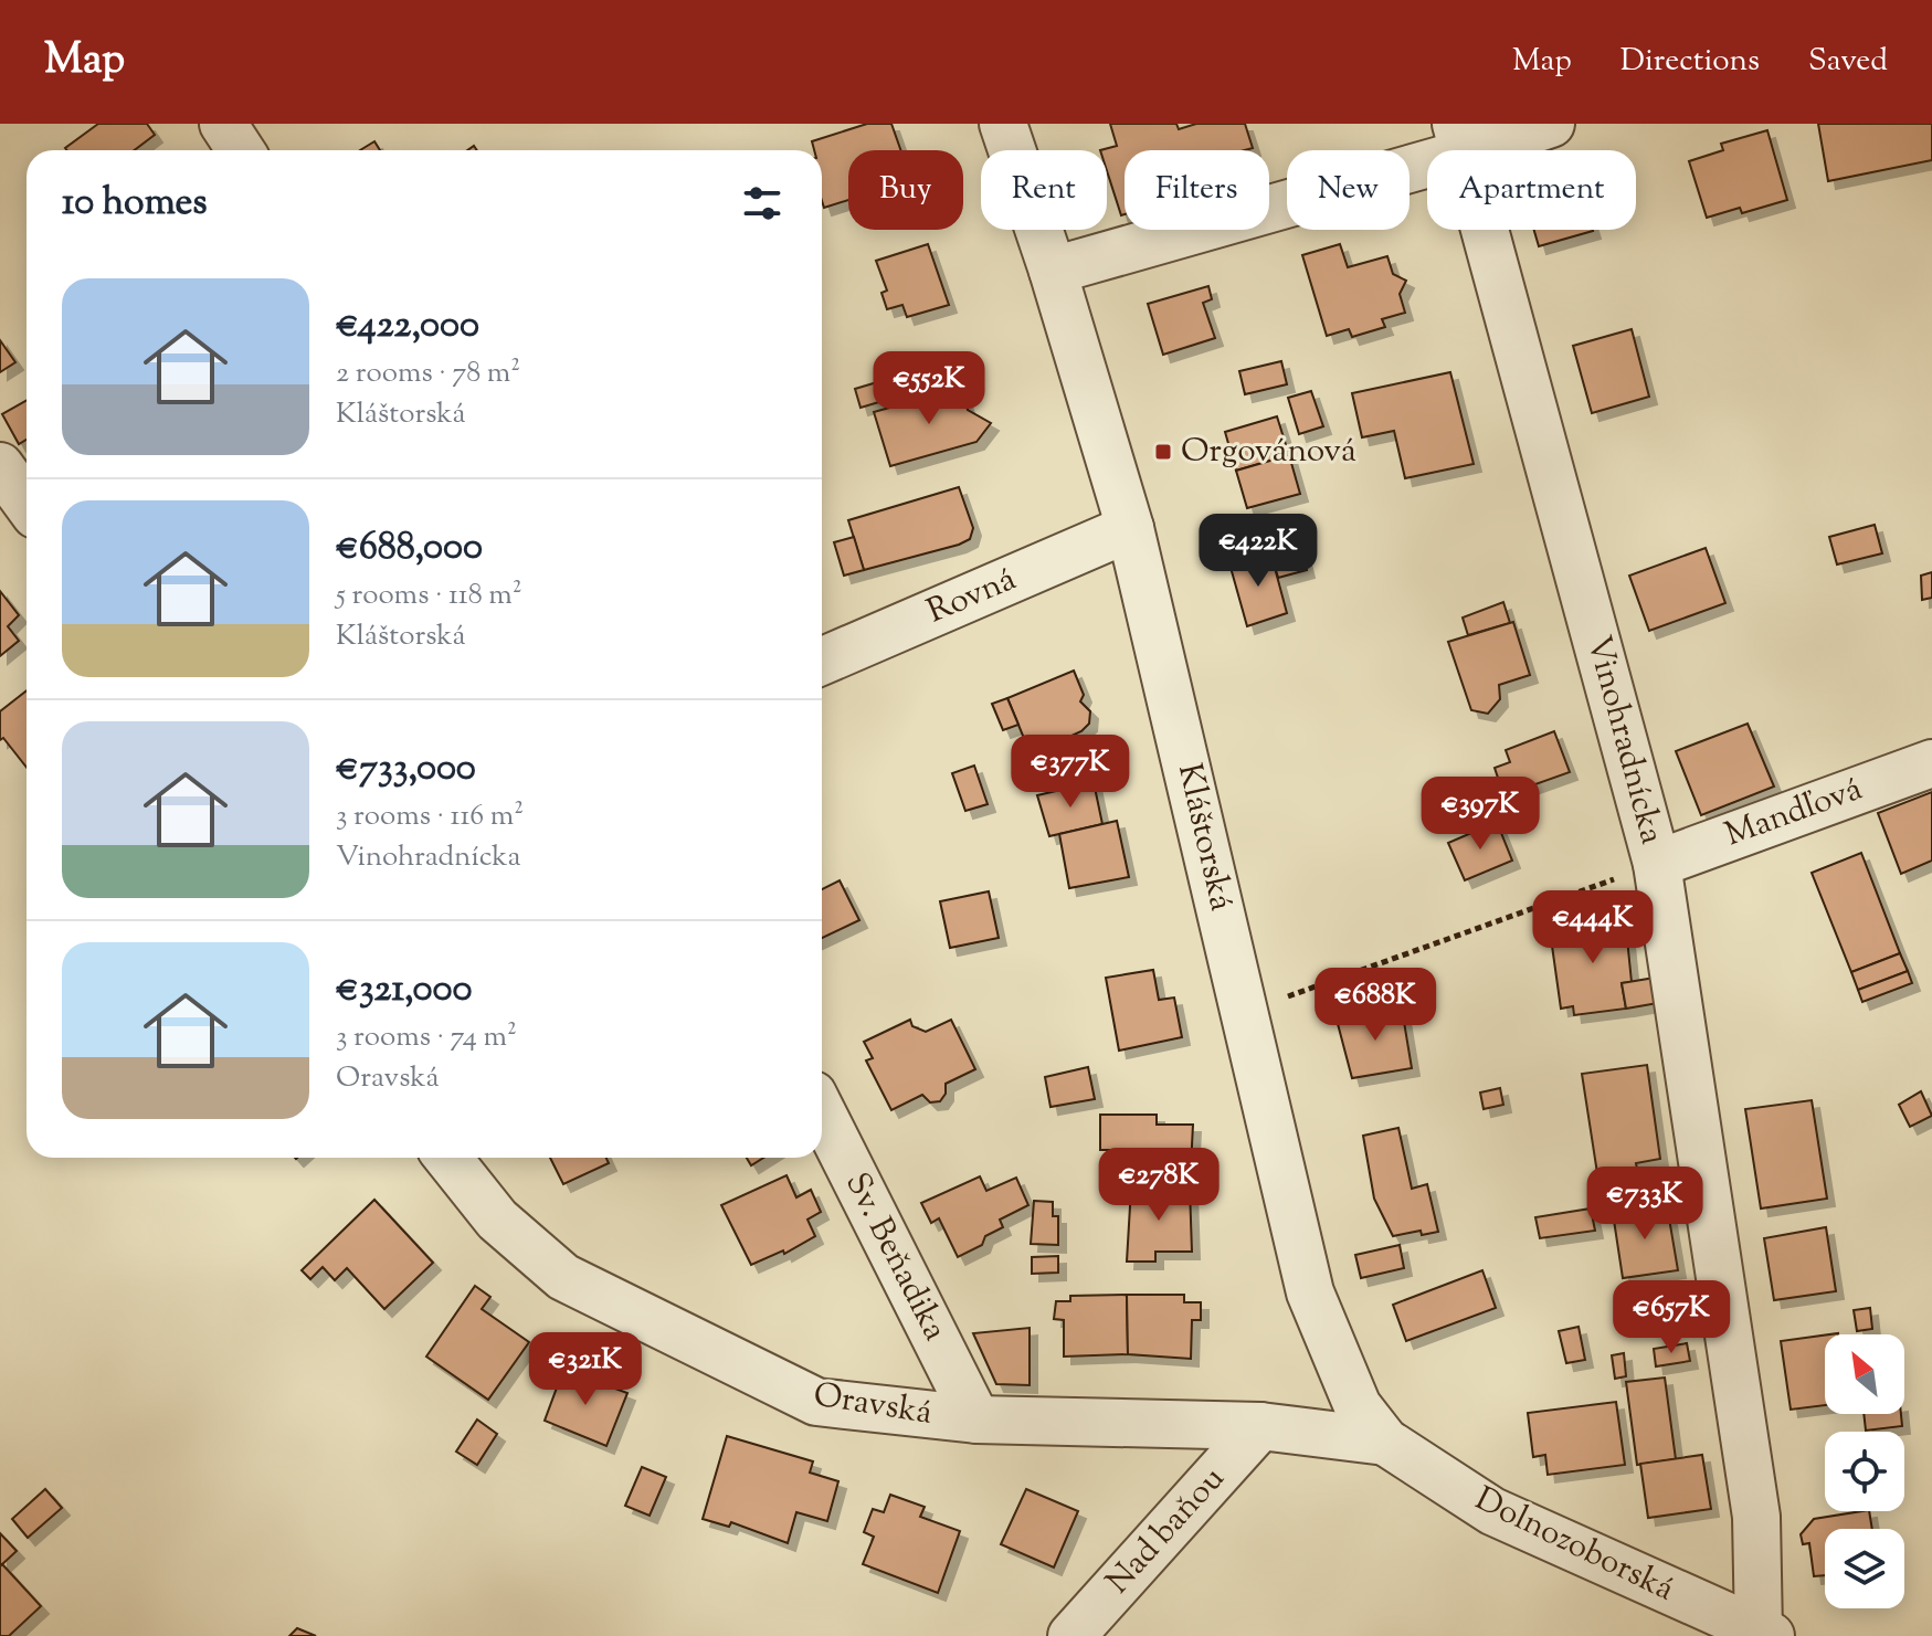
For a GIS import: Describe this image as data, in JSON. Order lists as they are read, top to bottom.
{
  "streets": {
    "street": [
      "Rovná",
      "Vinohradnícka",
      "Mandľová",
      "Kláštorská",
      "Sv. Beňadika",
      "Oravská",
      "Nad baňou",
      "Dolnozoborská"
    ]
  },
  "crossings": [
    ["Rovná", "Kláštorská"],
    ["Vinohradnícka", "Mandľová"],
    ["Vinohradnícka", "Dolnozoborská"],
    ["Kláštorská", "Oravská"],
    ["Kláštorská", "Dolnozoborská"],
    ["Sv. Beňadika", "Oravská"],
    ["Oravská", "Nad baňou"],
    ["Oravská", "Dolnozoborská"]
  ],
  "places": {
    "transit": ["Orgovánová"]
  },
  "north": "top left",
  "page": {
    "header": "Map",
    "nav": ["Map", "Directions", "Saved"],
    "chip": [
      "Buy",
      "Rent",
      "Filters",
      "New",
      "Apartment"
    ],
    "heading": "10 homes",
    "list": [
      {
        "name": "€422,000",
        "note": "2 rooms · 78 m² · Kláštorská"
      },
      {
        "name": "€688,000",
        "note": "5 rooms · 118 m² · Kláštorská"
      },
      {
        "name": "€733,000",
        "note": "3 rooms · 116 m² · Vinohradnícka"
      },
      {
        "name": "€321,000",
        "note": "3 rooms · 74 m² · Oravská"
      }
    ],
    "price": [
      "€552K",
      "€422K",
      "€377K",
      "€397K",
      "€444K",
      "€688K",
      "€278K",
      "€733K",
      "€657K",
      "€321K"
    ]
  }
}
